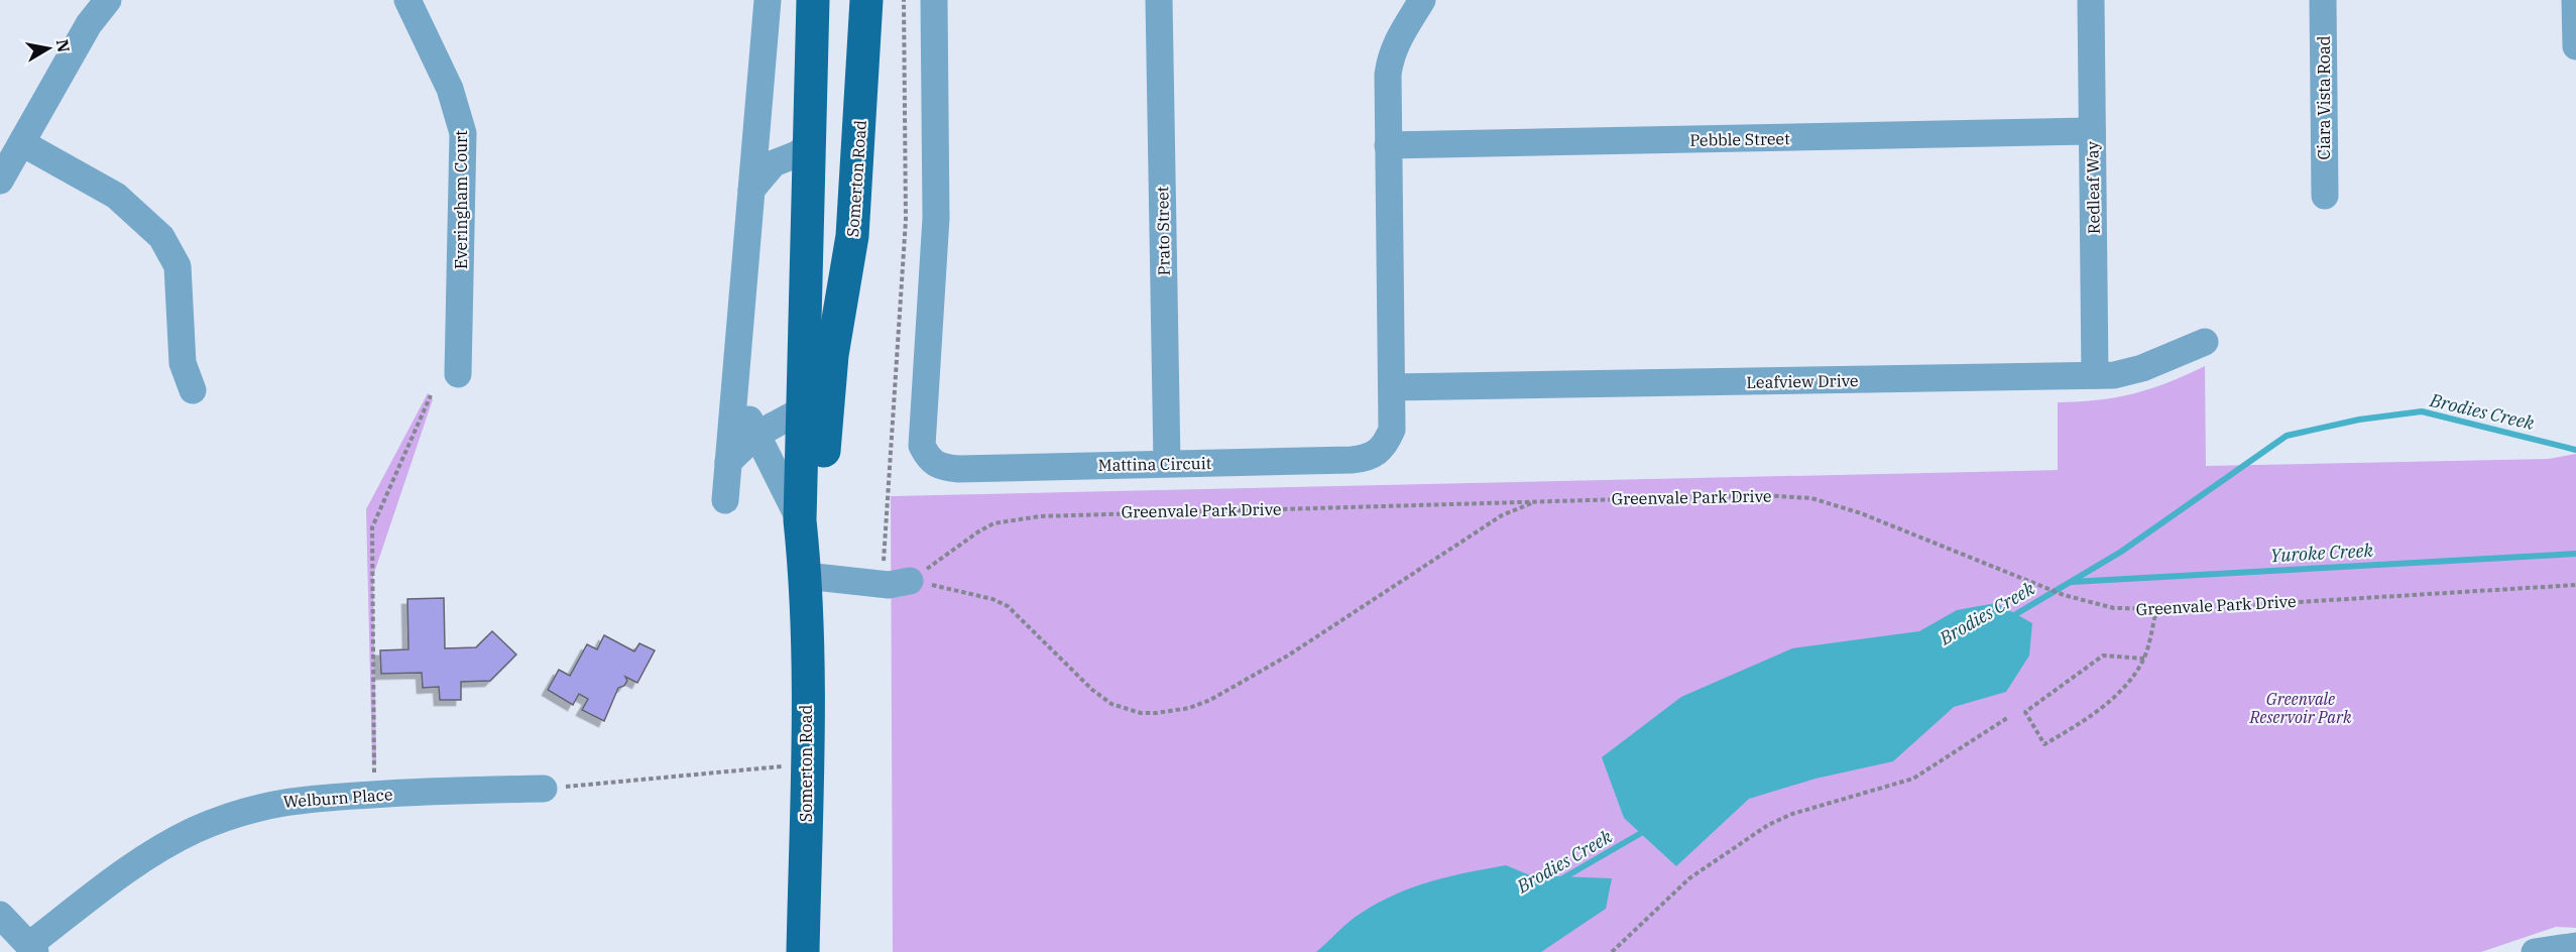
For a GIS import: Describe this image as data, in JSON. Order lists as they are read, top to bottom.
{
  "streets": {
    "main road": ["Somerton Road"],
    "street": [
      "Ciara Vista Road",
      "Pebble Street",
      "Redleaf Way",
      "Everingham Court",
      "Prato Street",
      "Leafview Drive",
      "Mattina Circuit",
      "Welburn Place"
    ],
    "path": ["Greenvale Park Drive"]
  },
  "crossings": [
    ["Pebble Street", "Redleaf Way"],
    ["Pebble Street", "Mattina Circuit"],
    ["Redleaf Way", "Leafview Drive"],
    ["Prato Street", "Mattina Circuit"],
    ["Leafview Drive", "Mattina Circuit"]
  ],
  "water": ["Brodies Creek", "Yuroke Creek"],
  "parks": ["Greenvale Reservoir Park"],
  "north": "right"
}
